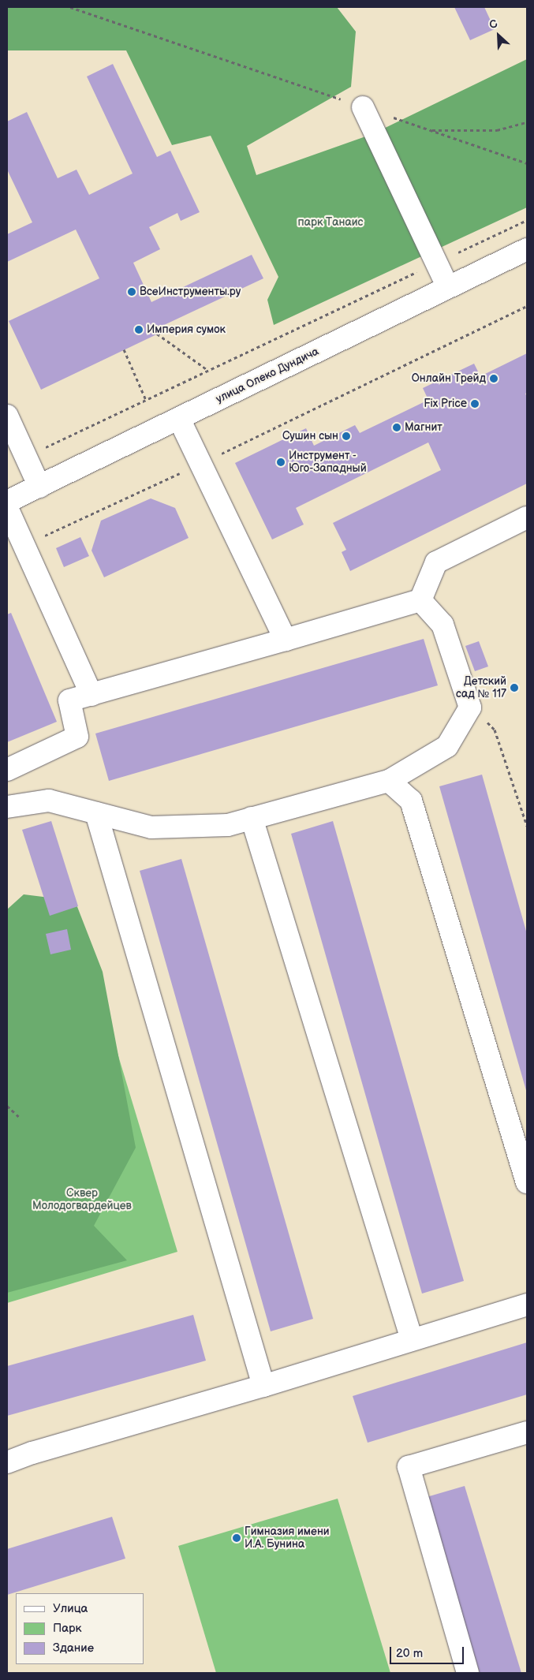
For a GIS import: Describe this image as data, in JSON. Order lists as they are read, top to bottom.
{
  "streets": {
    "street": ["улица Олеко Дундича"]
  },
  "parks": ["парк Танаис", "Сквер Молодогвардейцев"],
  "places": [
    "ВсеИнструменты.ру",
    "Империя сумок",
    "Онлайн Трейд",
    "Fix Price",
    "Магнит",
    "Сушин сын",
    "Инструмент - Юго-Западный",
    "Детский сад № 117",
    "Гимназия имени И.А. Бунина"
  ],
  "legend": ["Улица", "Парк", "Здание"],
  "scale_bar": "20 m",
  "north": "top left"
}
